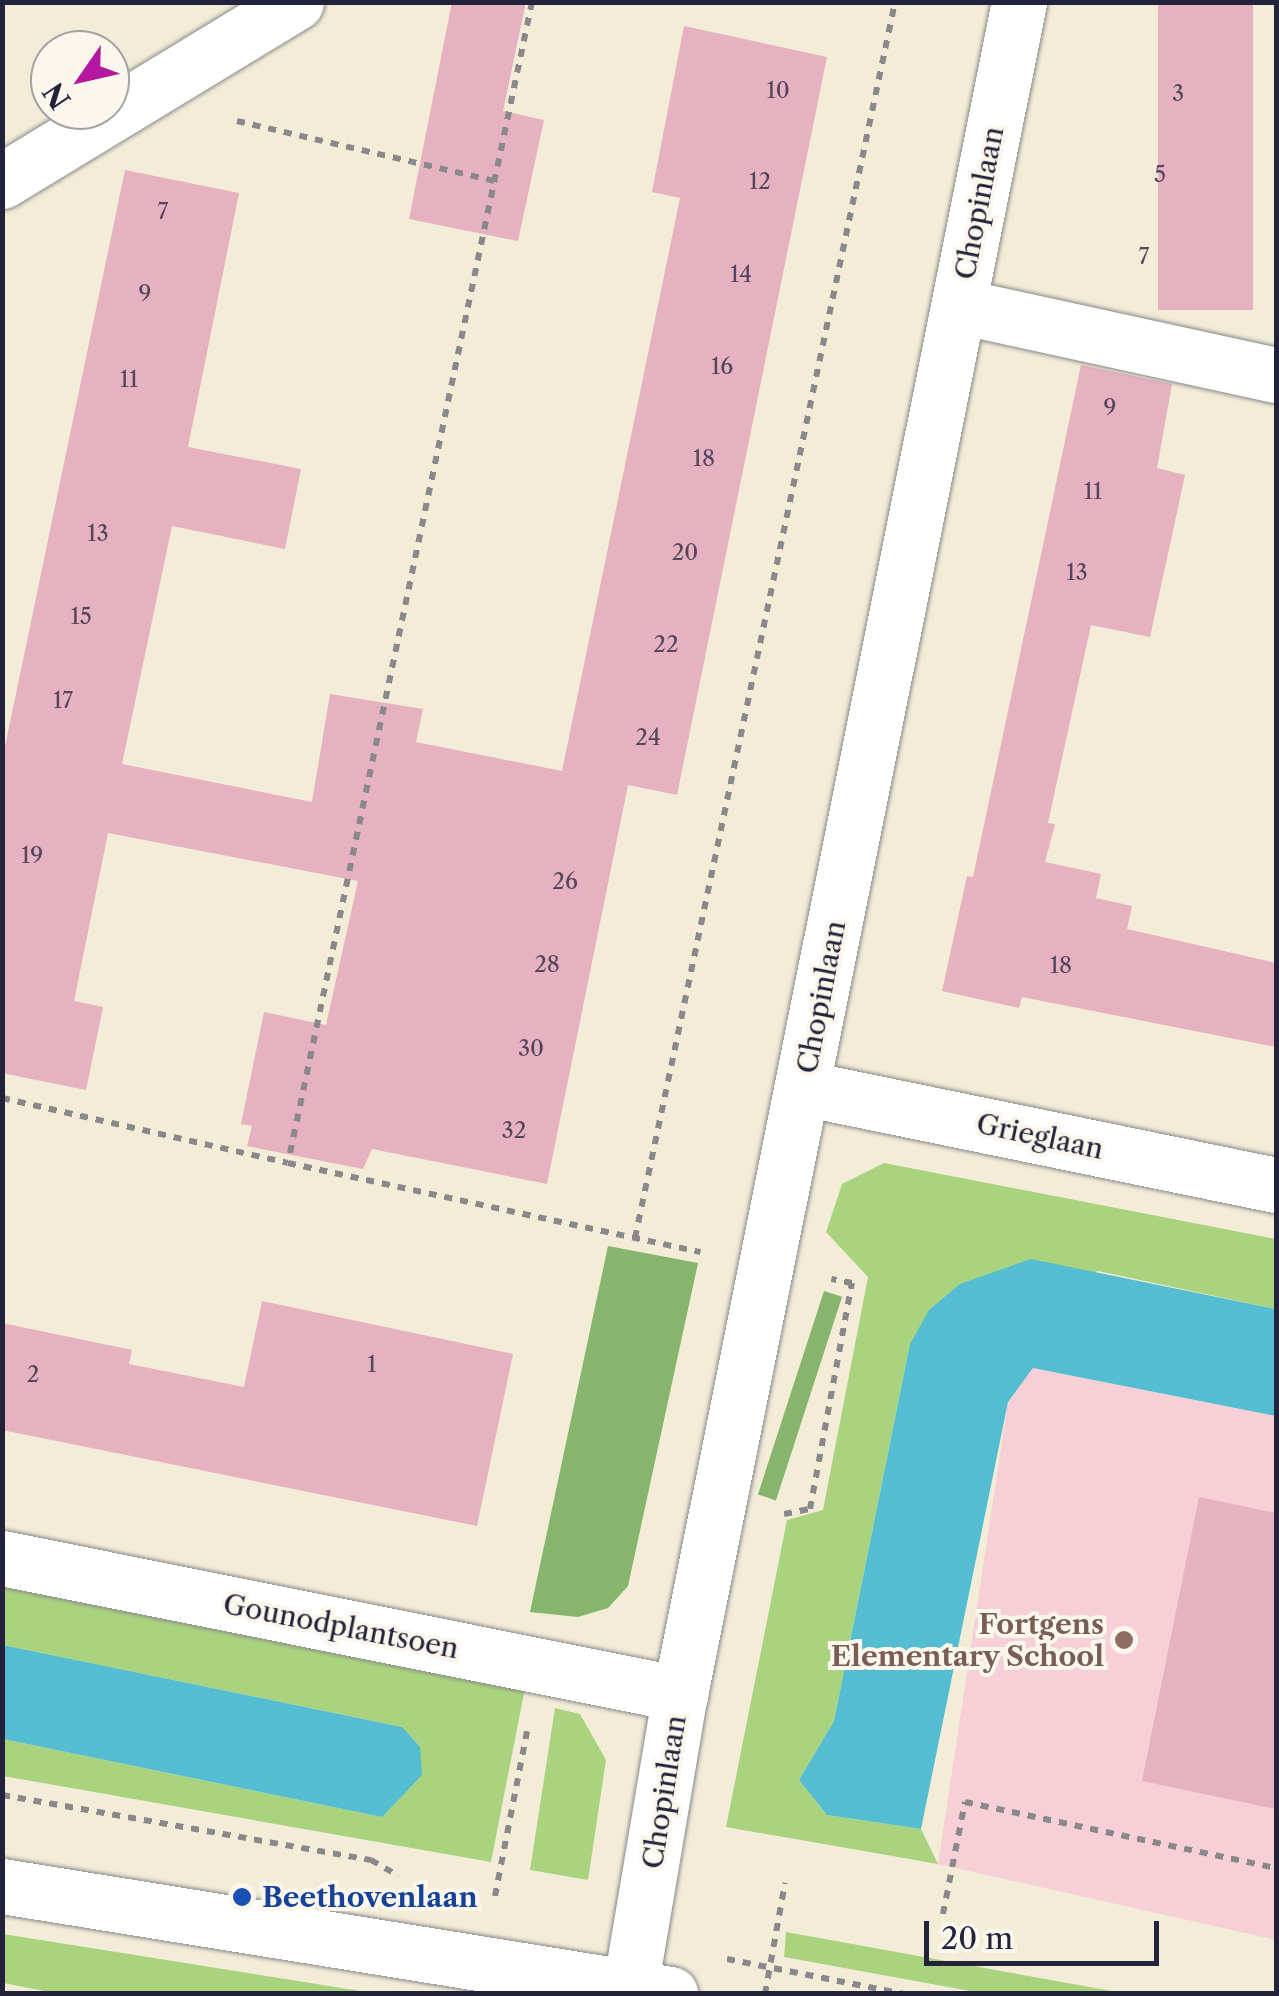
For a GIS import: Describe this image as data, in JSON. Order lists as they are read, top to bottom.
{
  "streets": {
    "street": ["Chopinlaan", "Grieglaan", "Gounodplantsoen"]
  },
  "crossings": [
    ["Chopinlaan", "Grieglaan"],
    ["Chopinlaan", "Gounodplantsoen"]
  ],
  "places": ["Fortgens Elementary School", "Beethovenlaan"],
  "house_numbers": [
    "10",
    "3",
    "5",
    "12",
    "7",
    "7",
    "14",
    "9",
    "16",
    "11",
    "9",
    "18",
    "11",
    "13",
    "20",
    "13",
    "15",
    "22",
    "17",
    "24",
    "19",
    "26",
    "28",
    "18",
    "30",
    "32",
    "1",
    "2"
  ],
  "scale_bar": "20 m",
  "north": "bottom left"
}
